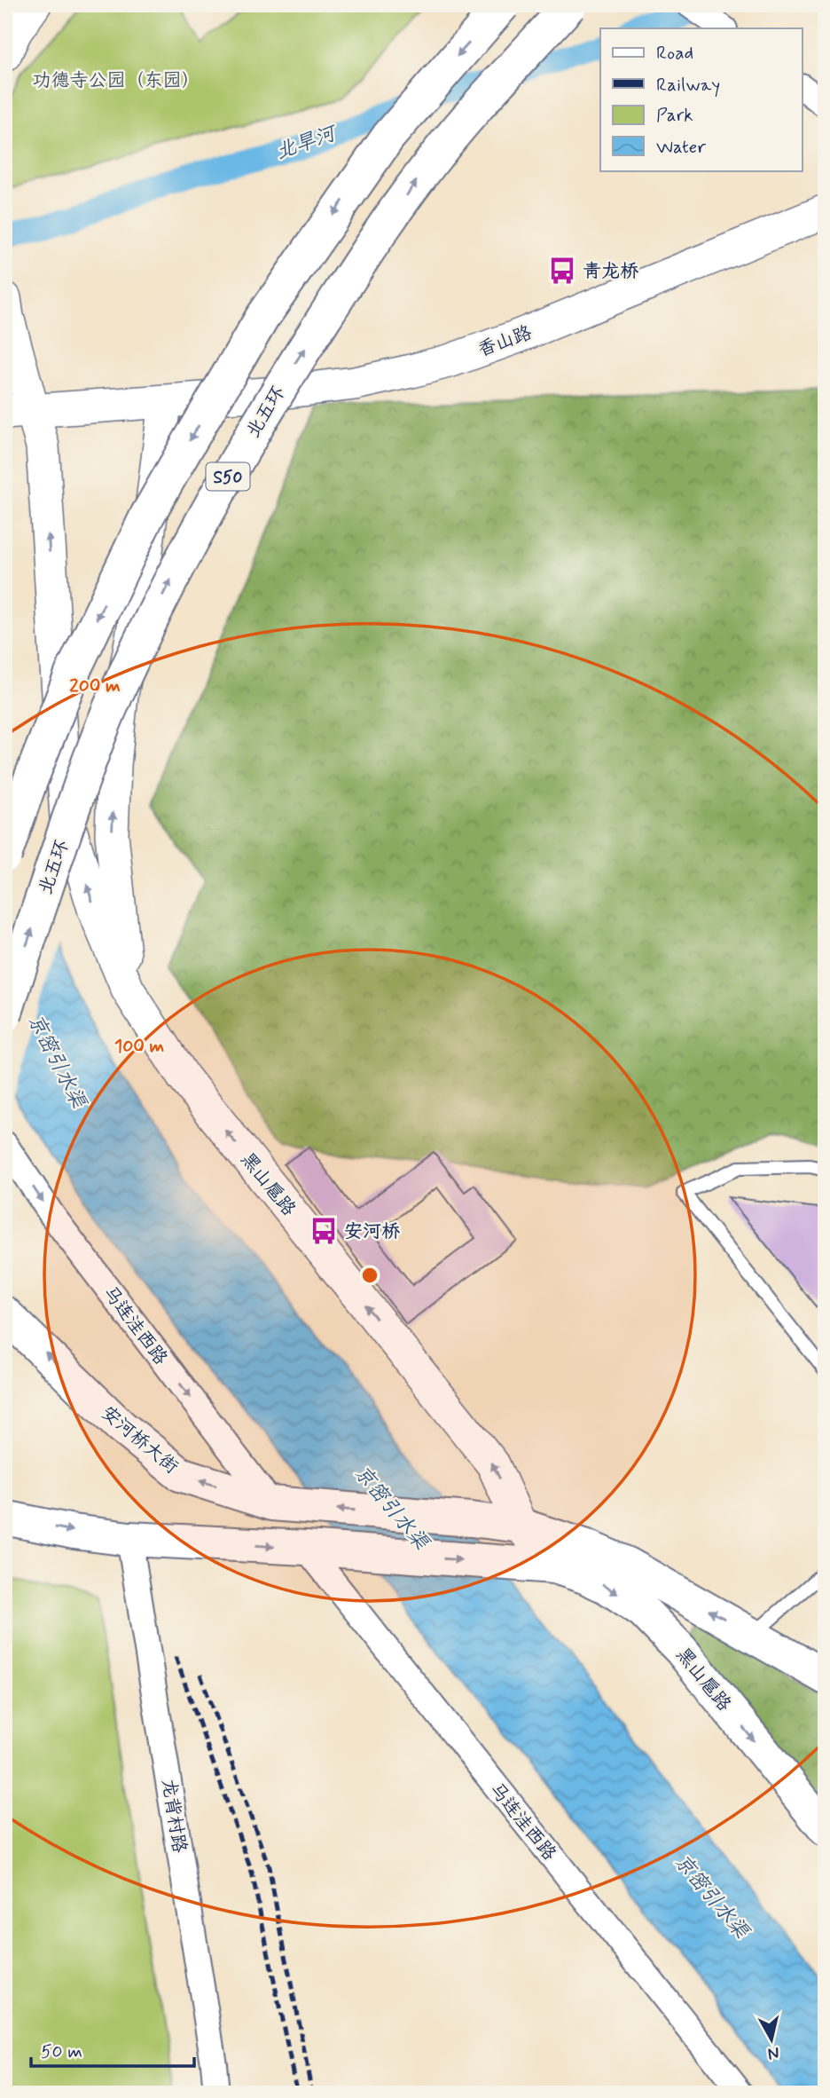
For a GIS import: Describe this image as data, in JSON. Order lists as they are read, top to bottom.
{
  "streets": {
    "main road": [
      "北五环",
      "S50",
      "黑山扈路",
      "安河桥大街"
    ],
    "street": ["香山路", "马连洼西路", "龙背村路"]
  },
  "crossings": [
    ["香山路", "黑山扈路"],
    ["黑山扈路", "马连洼西路"],
    ["黑山扈路", "安河桥大街"],
    ["马连洼西路", "安河桥大街"]
  ],
  "one_way": ["马连洼西路"],
  "water": ["北旱河", "京密引水渠"],
  "parks": ["功德寺公园（东园）"],
  "places": {
    "bus stop": ["青龙桥", "安河桥"]
  },
  "legend": [
    "Road",
    "Railway",
    "Park",
    "Water"
  ],
  "scale_bar": "50 m",
  "north": "bottom",
  "rings": ["200 m", "100 m"]
}
